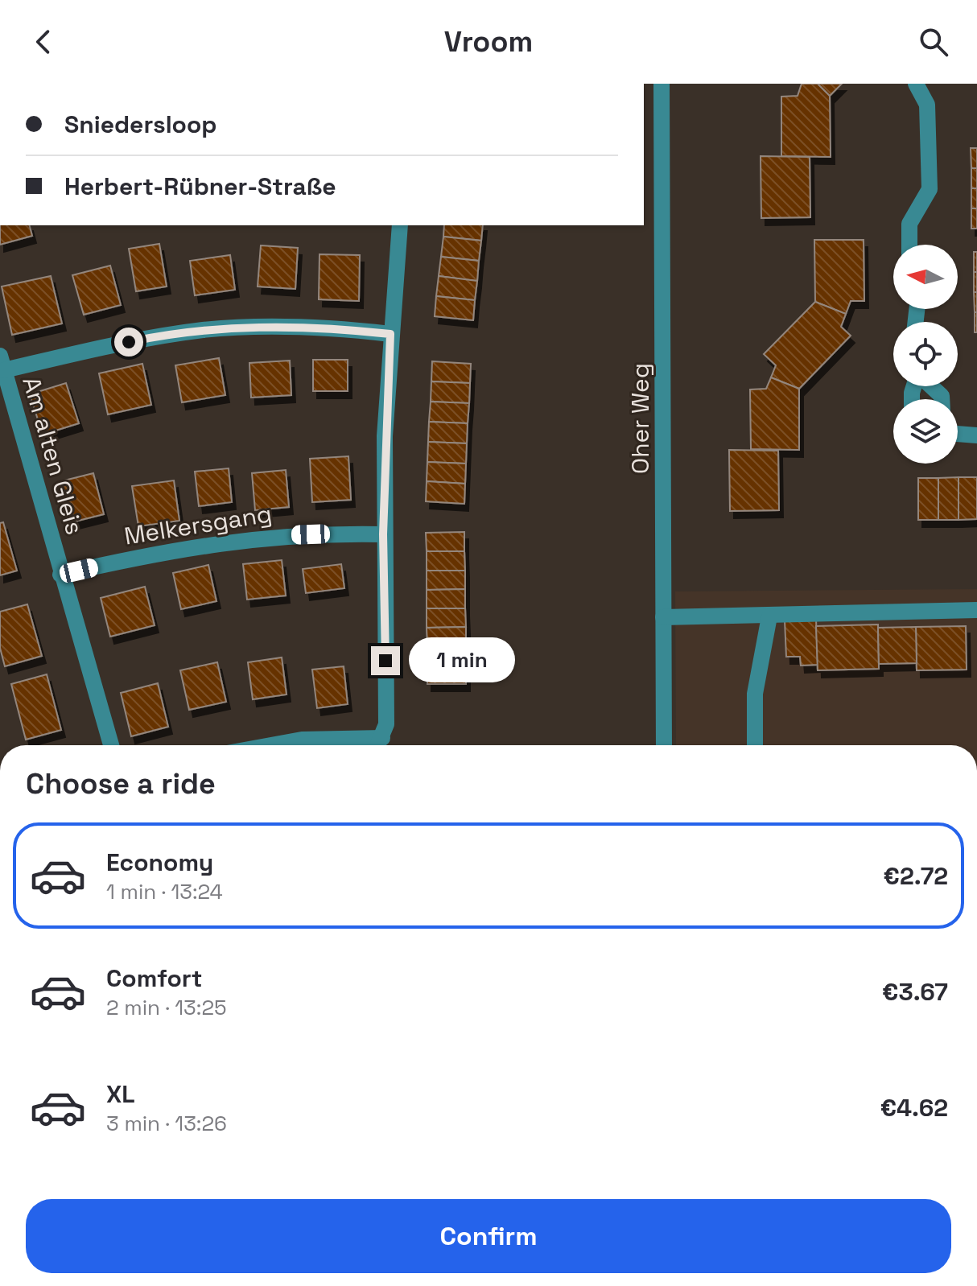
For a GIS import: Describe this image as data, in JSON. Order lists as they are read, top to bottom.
{
  "streets": {
    "street": ["Oher Weg", "Am alten Gleis", "Melkersgang"]
  },
  "crossings": [
    ["Am alten Gleis", "Melkersgang"]
  ],
  "north": "left",
  "page": {
    "header": "Vroom",
    "banner": ["Sniedersloop", "Herbert-Rübner-Straße"],
    "bubble": "1 min",
    "heading": "Choose a ride",
    "list": [
      {
        "name": "Economy",
        "note": "1 min · 13:24",
        "value": "€2.72"
      },
      {
        "name": "Comfort",
        "note": "2 min · 13:25",
        "value": "€3.67"
      },
      {
        "name": "XL",
        "note": "3 min · 13:26",
        "value": "€4.62"
      }
    ],
    "buttons": "Confirm"
  }
}
